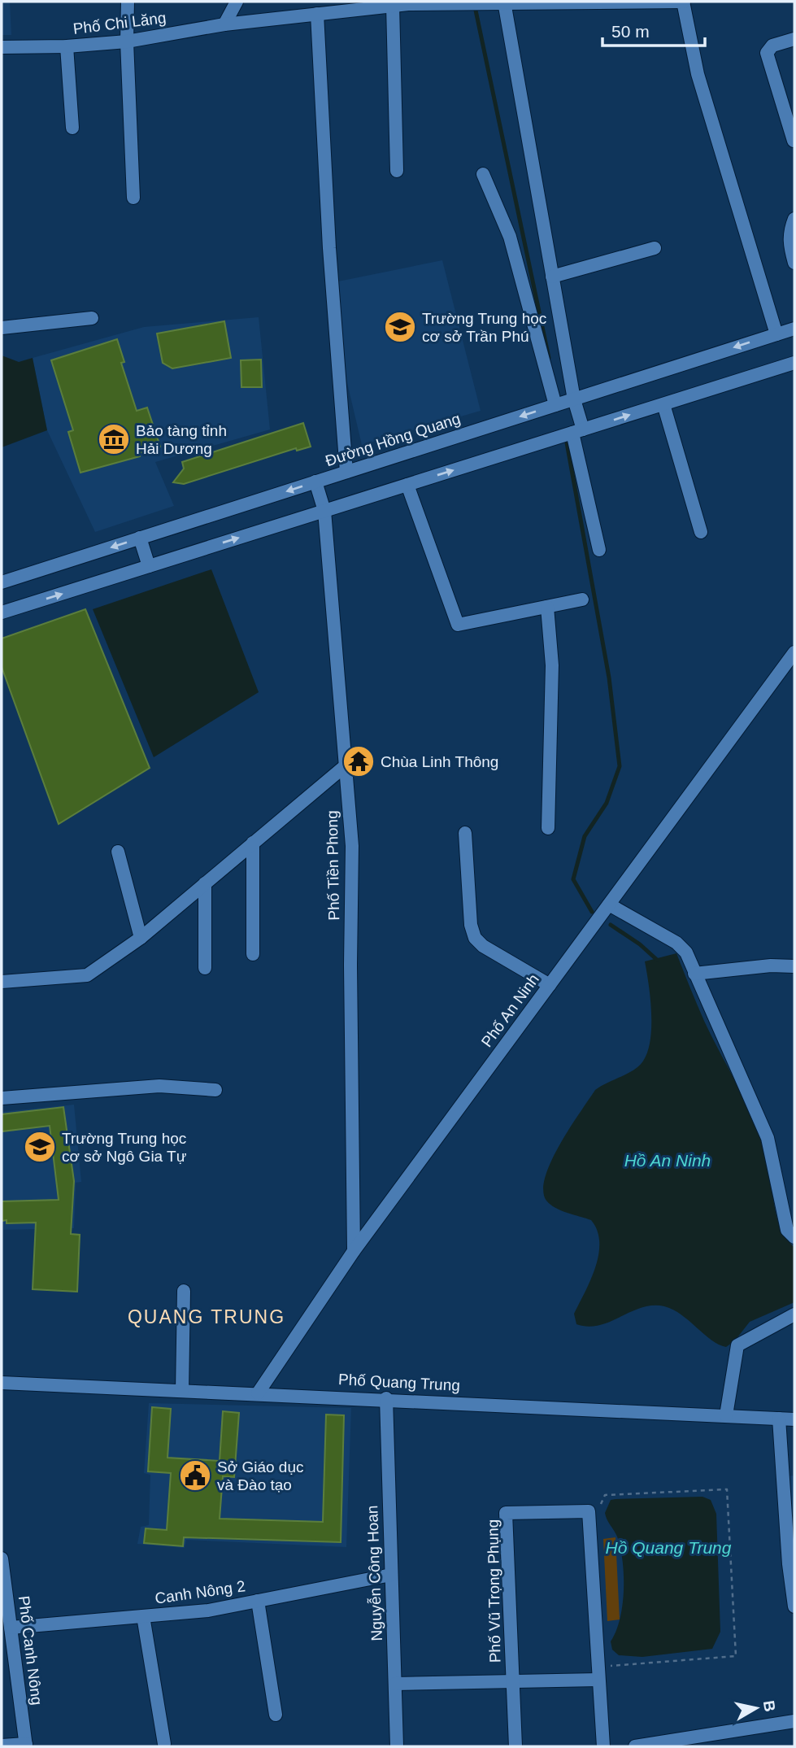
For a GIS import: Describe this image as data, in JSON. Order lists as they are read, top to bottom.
{
  "streets": {
    "street": [
      "Phố Chi Lăng",
      "Đường Hồng Quang",
      "Phố Tiền Phong",
      "Phố An Ninh",
      "Phố Quang Trung",
      "Nguyễn Công Hoan",
      "Phố Vũ Trọng Phụng",
      "Canh Nông 2",
      "Phố Canh Nông"
    ]
  },
  "crossings": [
    ["Đường Hồng Quang", "Phố Tiền Phong"],
    ["Phố Tiền Phong", "Phố An Ninh"],
    ["Phố An Ninh", "Phố Quang Trung"],
    ["Phố Quang Trung", "Nguyễn Công Hoan"],
    ["Nguyễn Công Hoan", "Canh Nông 2"],
    ["Canh Nông 2", "Phố Canh Nông"]
  ],
  "districts": ["QUANG TRUNG"],
  "water": ["Hồ An Ninh", "Hồ Quang Trung"],
  "places": {
    "school or university": ["Trường Trung học cơ sở Trần Phú", "Trường Trung học cơ sở Ngô Gia Tự"],
    "museum": ["Bảo tàng tỉnh Hải Dương"],
    "temple": ["Chùa Linh Thông"],
    "public building": ["Sở Giáo dục và Đào tạo"]
  },
  "scale_bar": "50 m",
  "north": "right"
}
